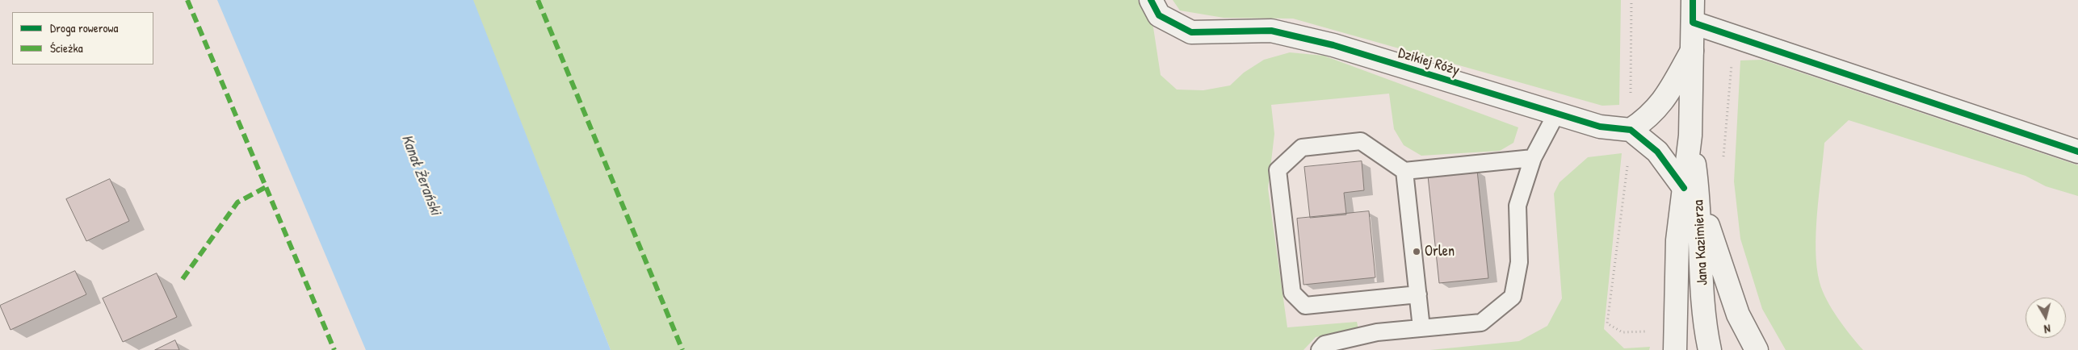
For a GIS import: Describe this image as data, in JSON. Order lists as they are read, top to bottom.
{
  "streets": {
    "street": ["Dzikiej Róży", "Jana Kazimierza"]
  },
  "water": ["Kanał Żerański"],
  "places": ["Orlen"],
  "legend": ["Droga rowerowa", "Ścieżka"],
  "north": "bottom"
}
